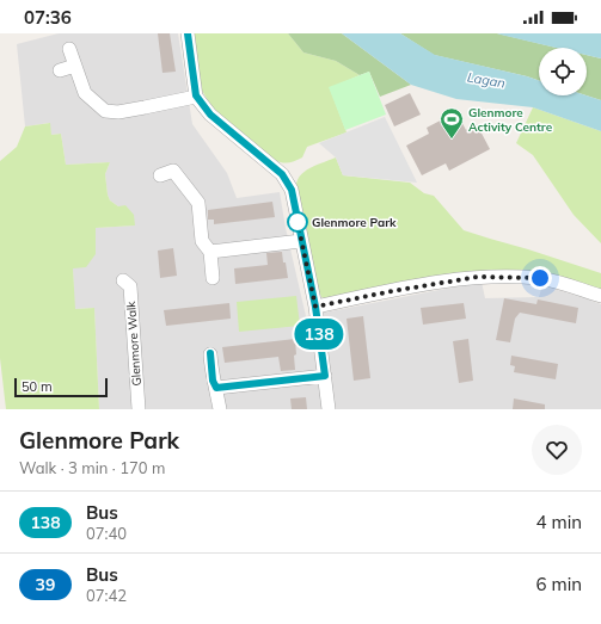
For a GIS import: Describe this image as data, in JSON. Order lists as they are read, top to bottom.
{
  "streets": {
    "street": ["Glenmore Walk"]
  },
  "water": ["Lagan"],
  "places": {
    "sports": ["Glenmore Activity Centre"],
    "other": ["Glenmore Park"]
  },
  "lines": ["bus line 138"],
  "scale_bar": "50 m",
  "page": {
    "status": "07:36",
    "on_map": "138",
    "scale": "50 m",
    "heading": ["Glenmore Park", "Walk · 3 min · 170 m"],
    "list": [
      {
        "mark": "138",
        "name": "Bus",
        "note": "07:40",
        "value": "4 min"
      },
      {
        "mark": "39",
        "name": "Bus",
        "note": "07:42",
        "value": "6 min"
      }
    ]
  }
}
